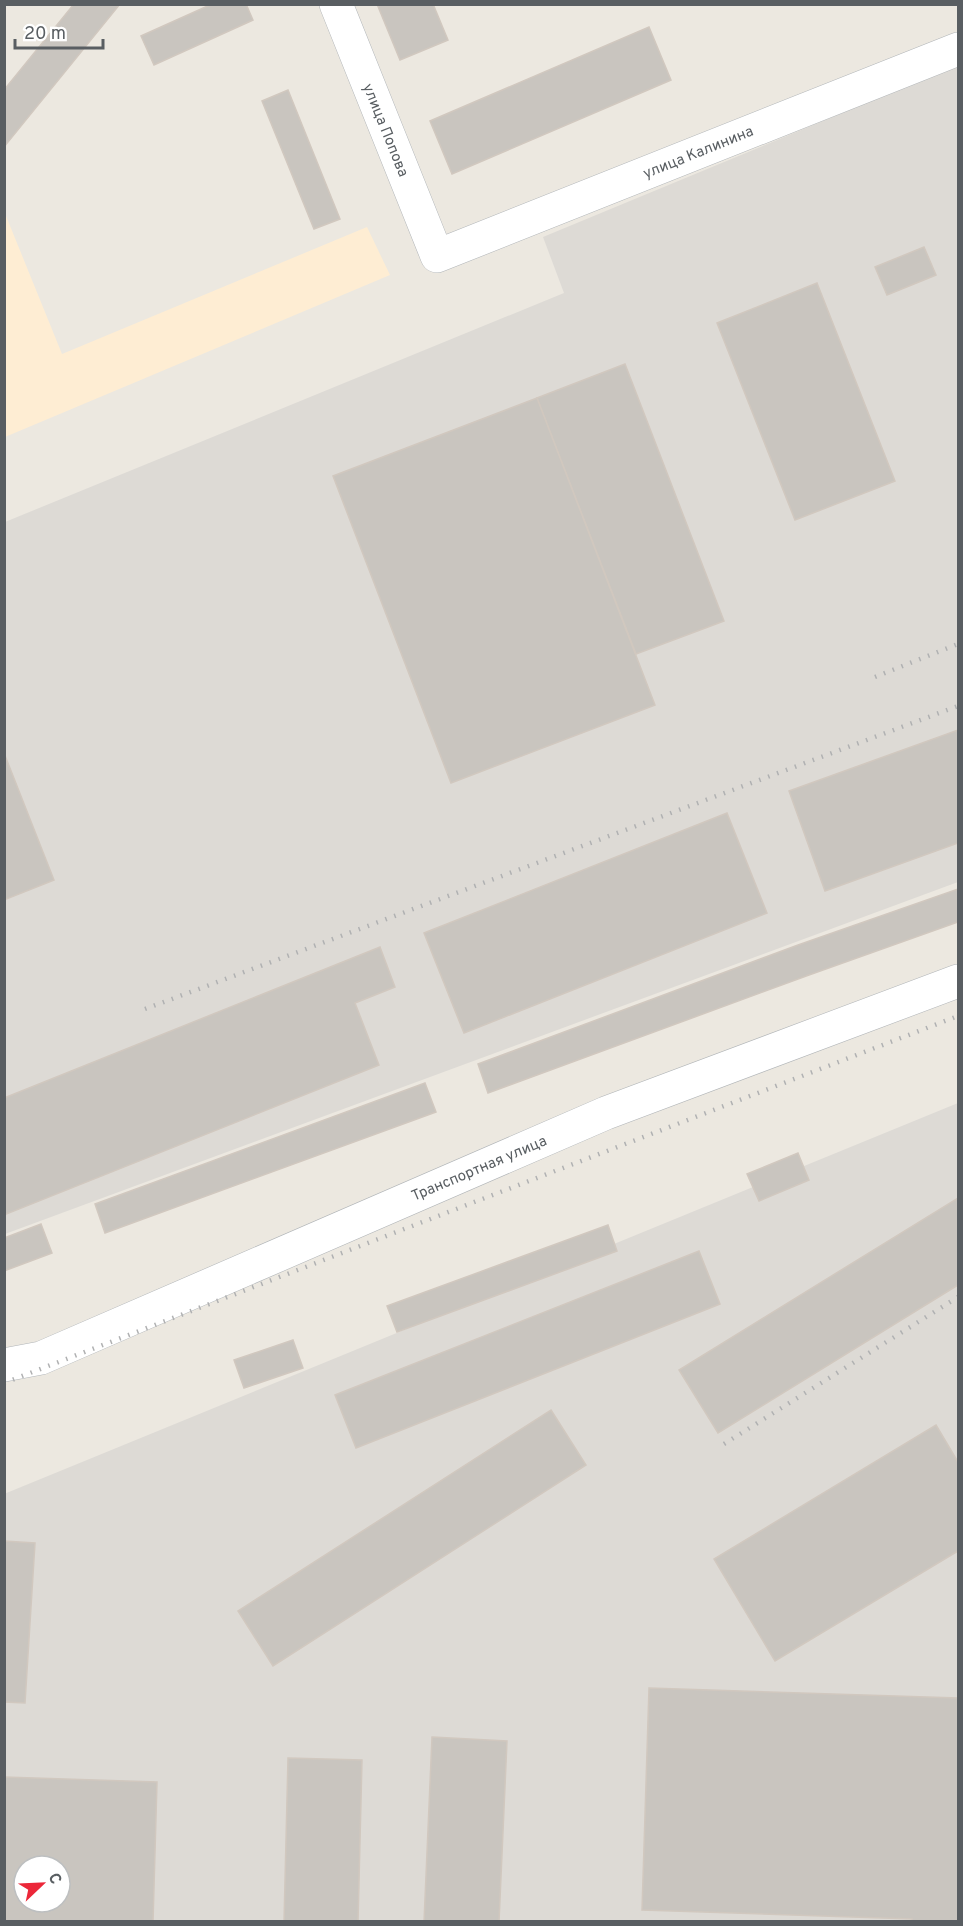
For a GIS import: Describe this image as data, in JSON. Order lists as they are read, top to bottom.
{
  "streets": {
    "street": ["улица Попова", "улица Калинина", "Транспортная улица"]
  },
  "crossings": [
    ["улица Попова", "улица Калинина"]
  ],
  "scale_bar": "20 m",
  "north": "top right"
}
